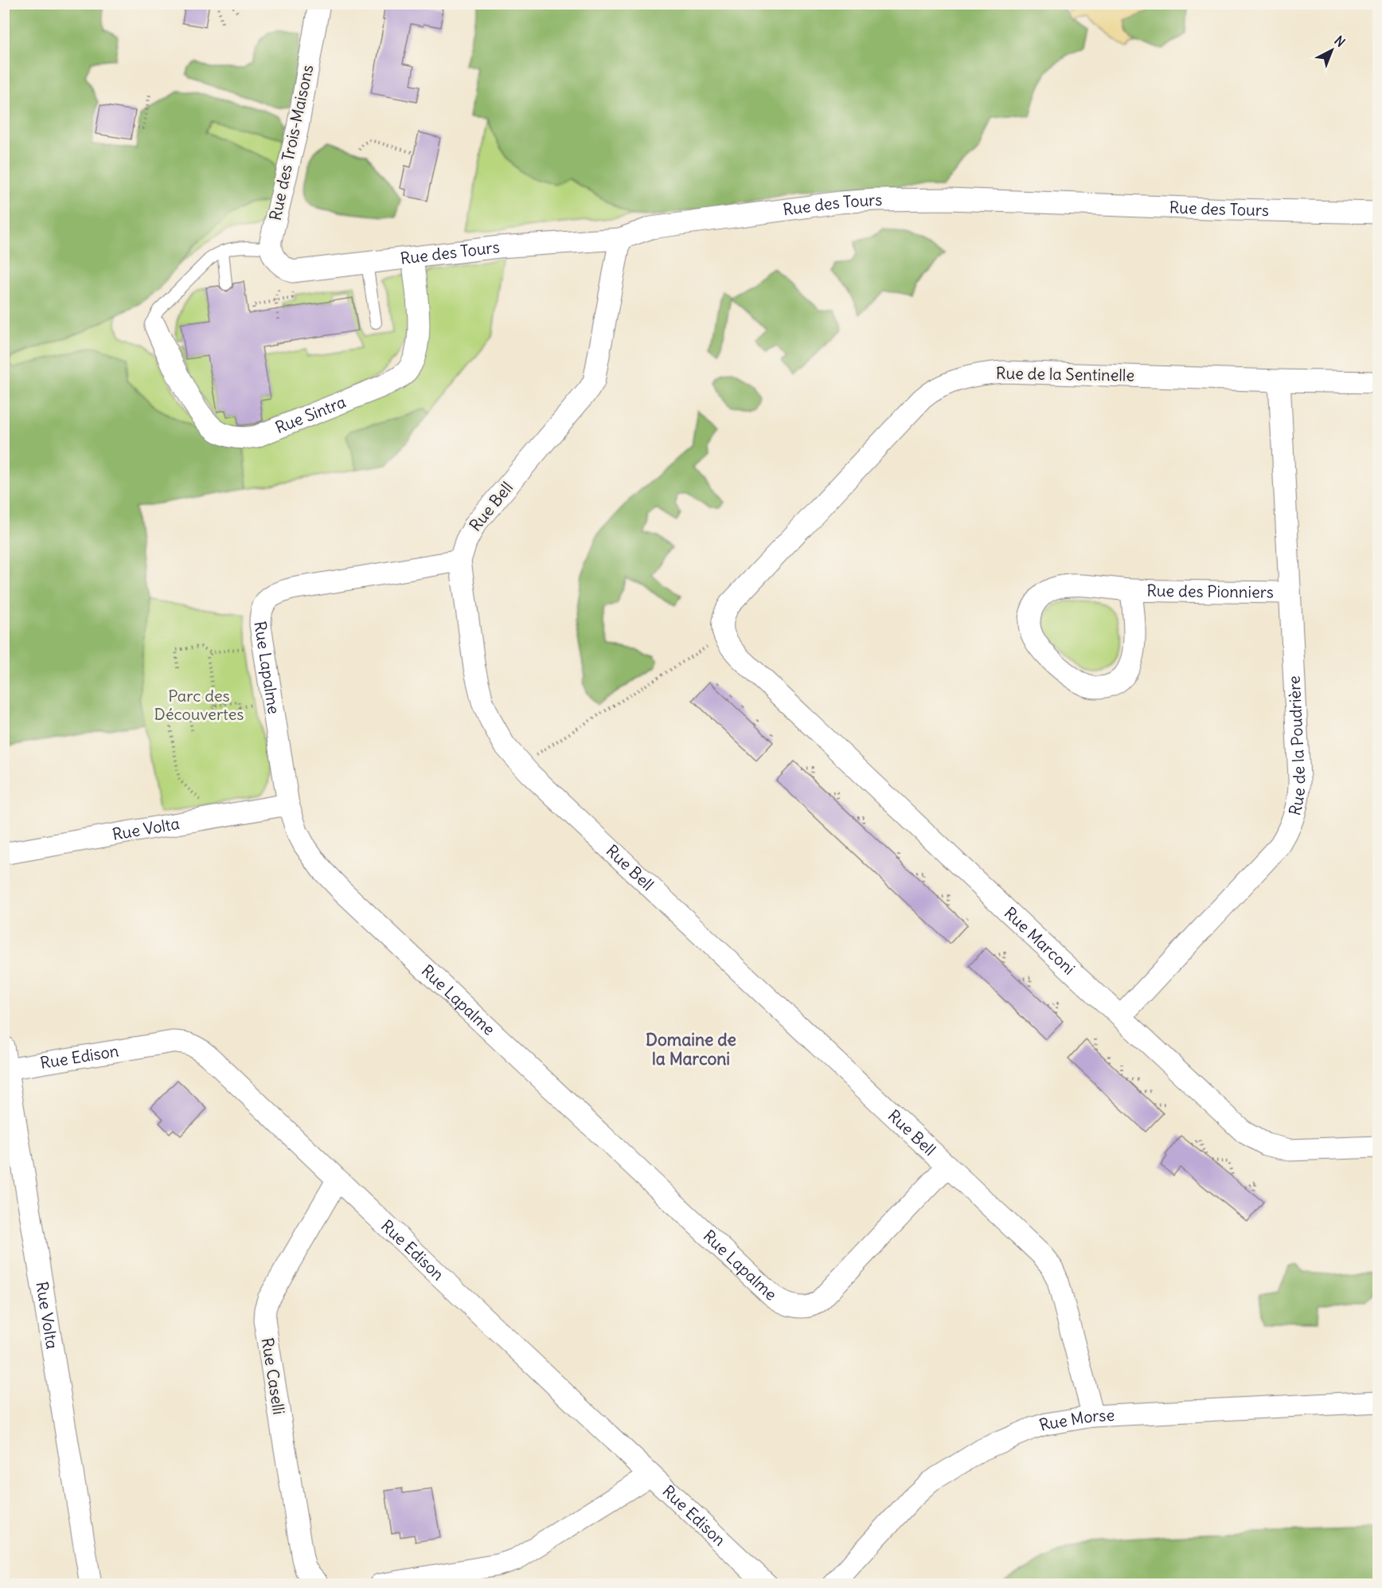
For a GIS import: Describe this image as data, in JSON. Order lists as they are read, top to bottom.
{
  "streets": {
    "street": [
      "Rue des Trois-Maisons",
      "Rue des Tours",
      "Rue de la Sentinelle",
      "Rue Sintra",
      "Rue Bell",
      "Rue des Pionniers",
      "Rue Lapalme",
      "Rue de la Poudrière",
      "Rue Volta",
      "Rue Marconi",
      "Rue Edison",
      "Rue Caselli",
      "Rue Morse"
    ]
  },
  "crossings": [
    ["Rue des Tours", "Rue Sintra"],
    ["Rue des Tours", "Rue Bell"],
    ["Rue de la Sentinelle", "Rue de la Poudrière"],
    ["Rue de la Sentinelle", "Rue Marconi"],
    ["Rue Bell", "Rue Lapalme"],
    ["Rue Bell", "Rue Morse"],
    ["Rue des Pionniers", "Rue de la Poudrière"],
    ["Rue Lapalme", "Rue Volta"],
    ["Rue de la Poudrière", "Rue Marconi"],
    ["Rue Volta", "Rue Edison"],
    ["Rue Edison", "Rue Caselli"]
  ],
  "districts": ["Domaine de la Marconi"],
  "parks": ["Parc des Découvertes"],
  "north": "top right"
}
